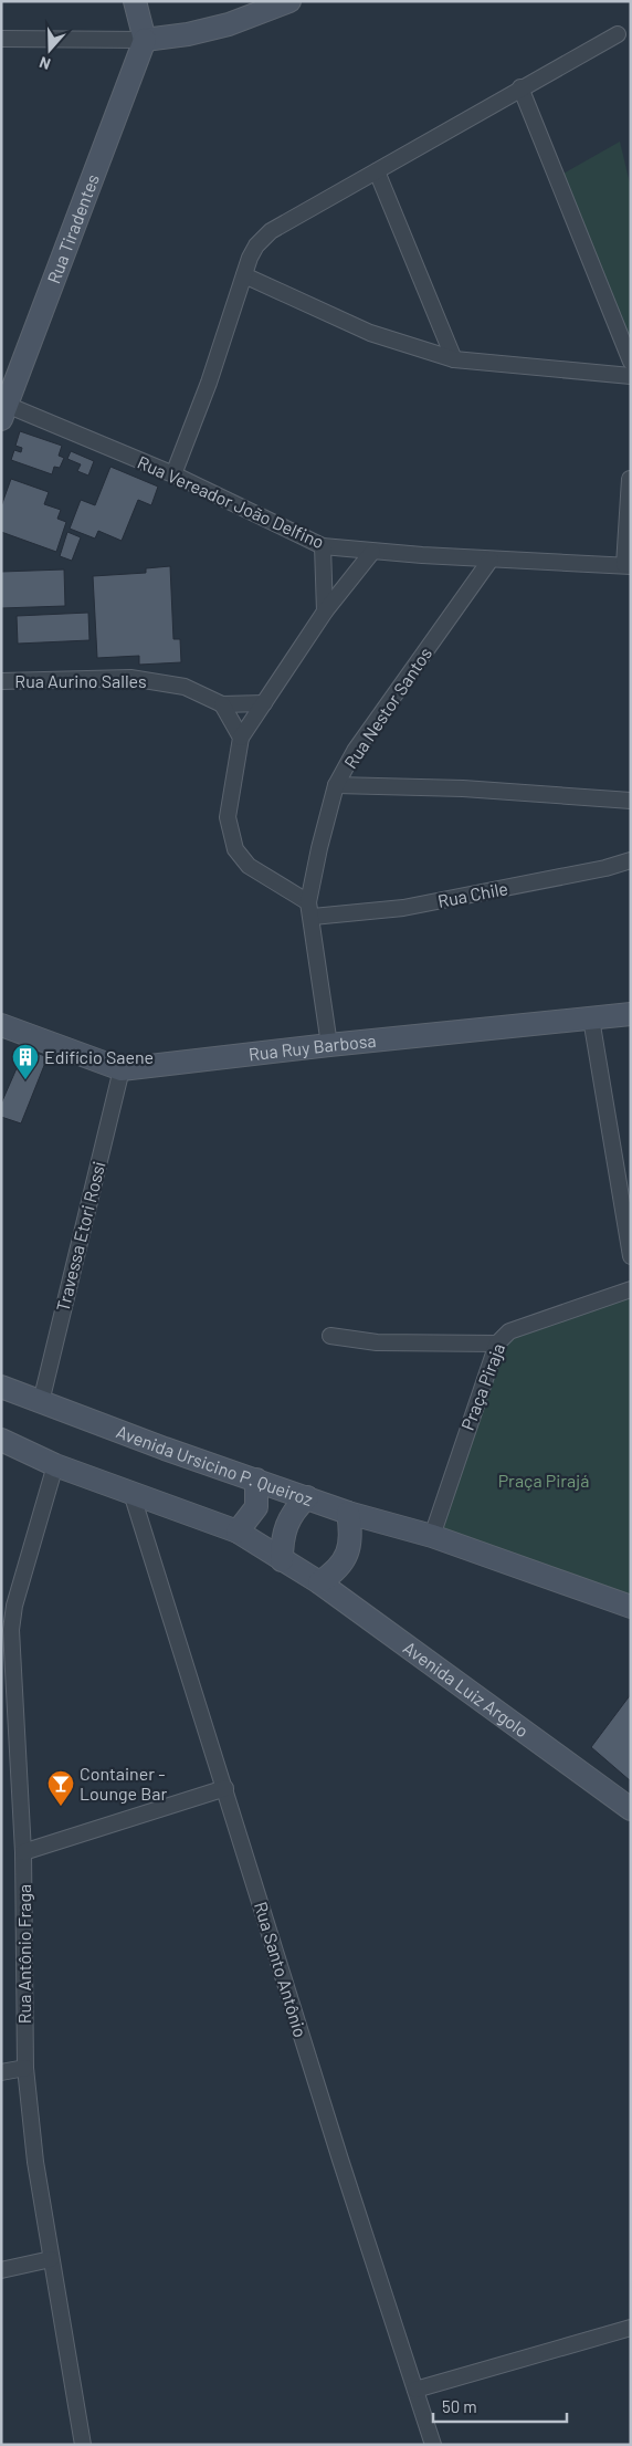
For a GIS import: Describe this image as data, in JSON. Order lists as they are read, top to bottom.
{
  "streets": {
    "main road": [
      "Rua Tiradentes",
      "Rua Ruy Barbosa",
      "Avenida Ursicino P. Queiroz",
      "Avenida Luiz Argolo"
    ],
    "street": [
      "Rua Vereador João Delfino",
      "Rua Aurino Salles",
      "Rua Nestor Santos",
      "Rua Chile",
      "Travessa Etori Rossi",
      "Praça Piraja",
      "Rua Antônio Fraga",
      "Rua Santo Antônio"
    ]
  },
  "crossings": [
    ["Rua Tiradentes", "Rua Vereador João Delfino"],
    ["Rua Vereador João Delfino", "Rua Nestor Santos"],
    ["Rua Nestor Santos", "Rua Chile"],
    ["Rua Nestor Santos", "Rua Ruy Barbosa"],
    ["Rua Ruy Barbosa", "Travessa Etori Rossi"],
    ["Travessa Etori Rossi", "Avenida Ursicino P. Queiroz"],
    ["Praça Piraja", "Avenida Ursicino P. Queiroz"],
    ["Avenida Ursicino P. Queiroz", "Avenida Luiz Argolo"]
  ],
  "parks": ["Praça Pirajá"],
  "places": {
    "building": ["Edifício Saene"],
    "bar": ["Container - Lounge Bar"]
  },
  "scale_bar": "50 m",
  "north": "bottom"
}
